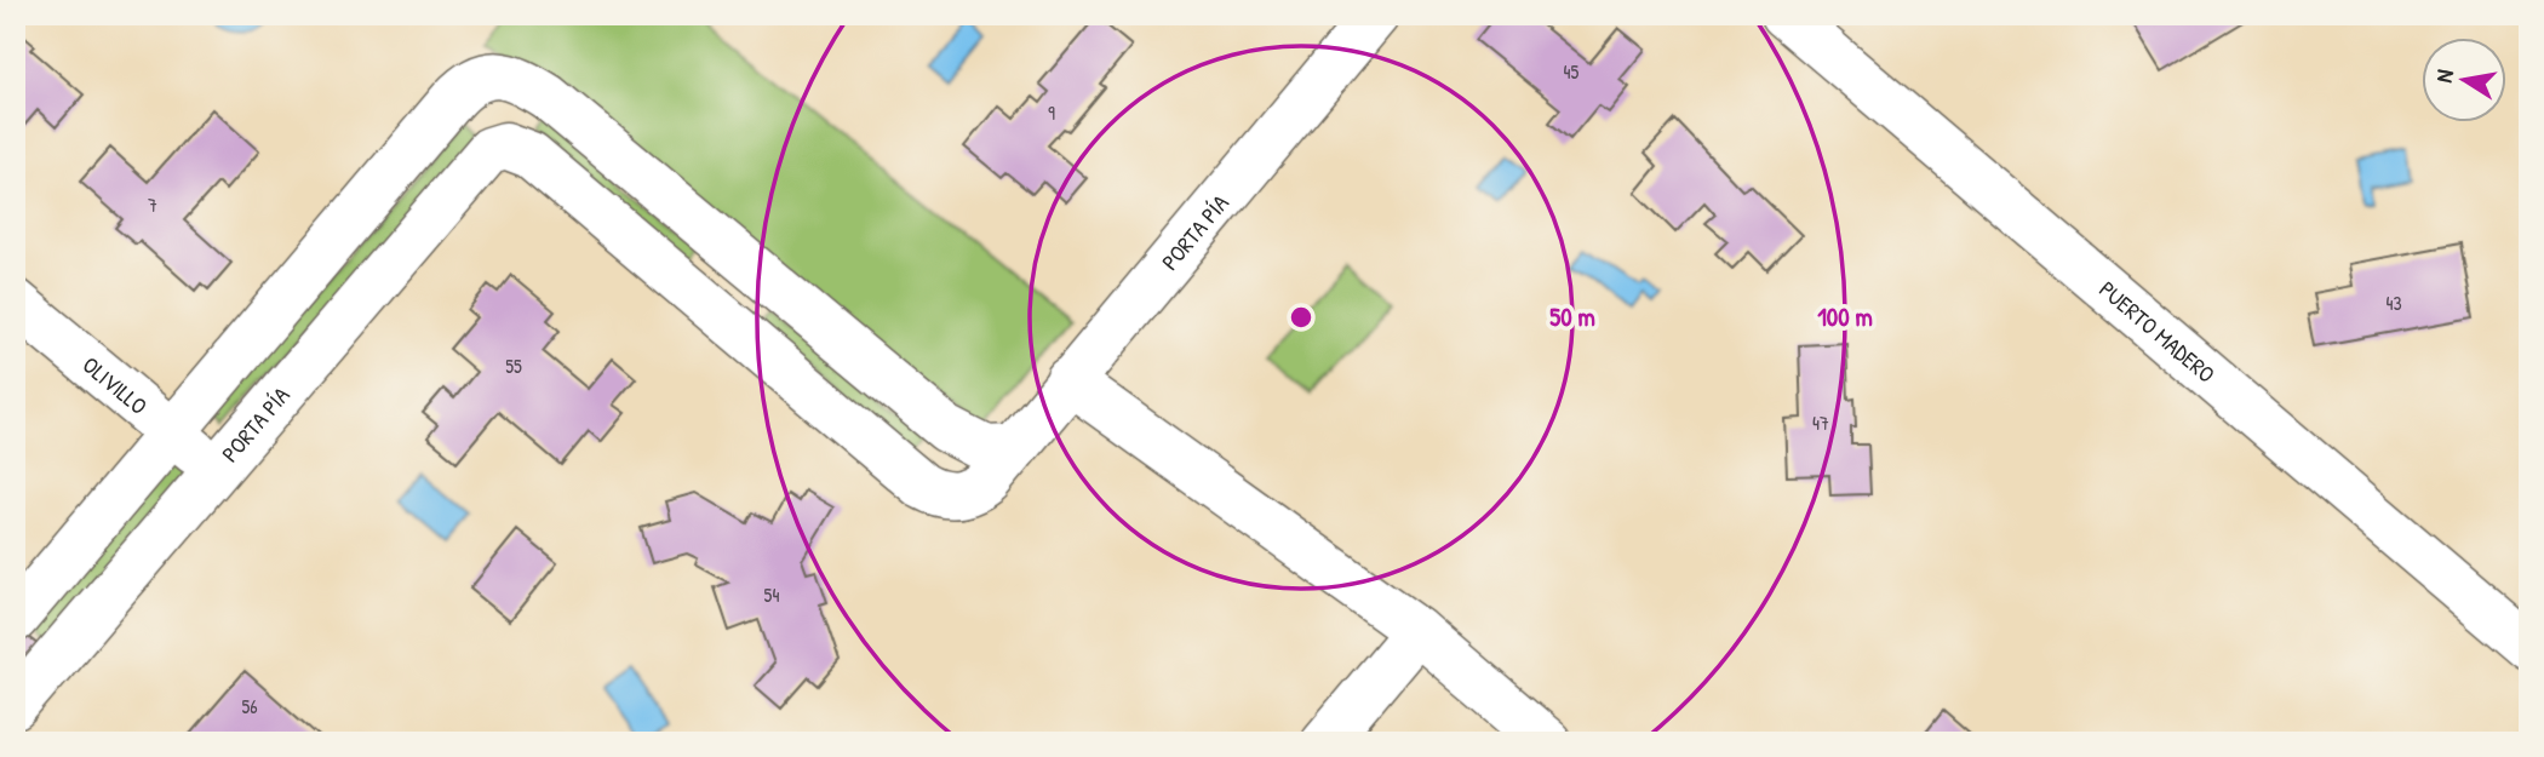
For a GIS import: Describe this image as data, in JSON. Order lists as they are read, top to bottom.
{
  "streets": {
    "street": ["PORTA PÍA", "PUERTO MADERO", "OLIVILLO"]
  },
  "crossings": [
    ["PORTA PÍA", "OLIVILLO"]
  ],
  "house_numbers": [
    "45",
    "9",
    "7",
    "43",
    "55",
    "47",
    "54",
    "56"
  ],
  "north": "left",
  "rings": ["50 m", "100 m"]
}
